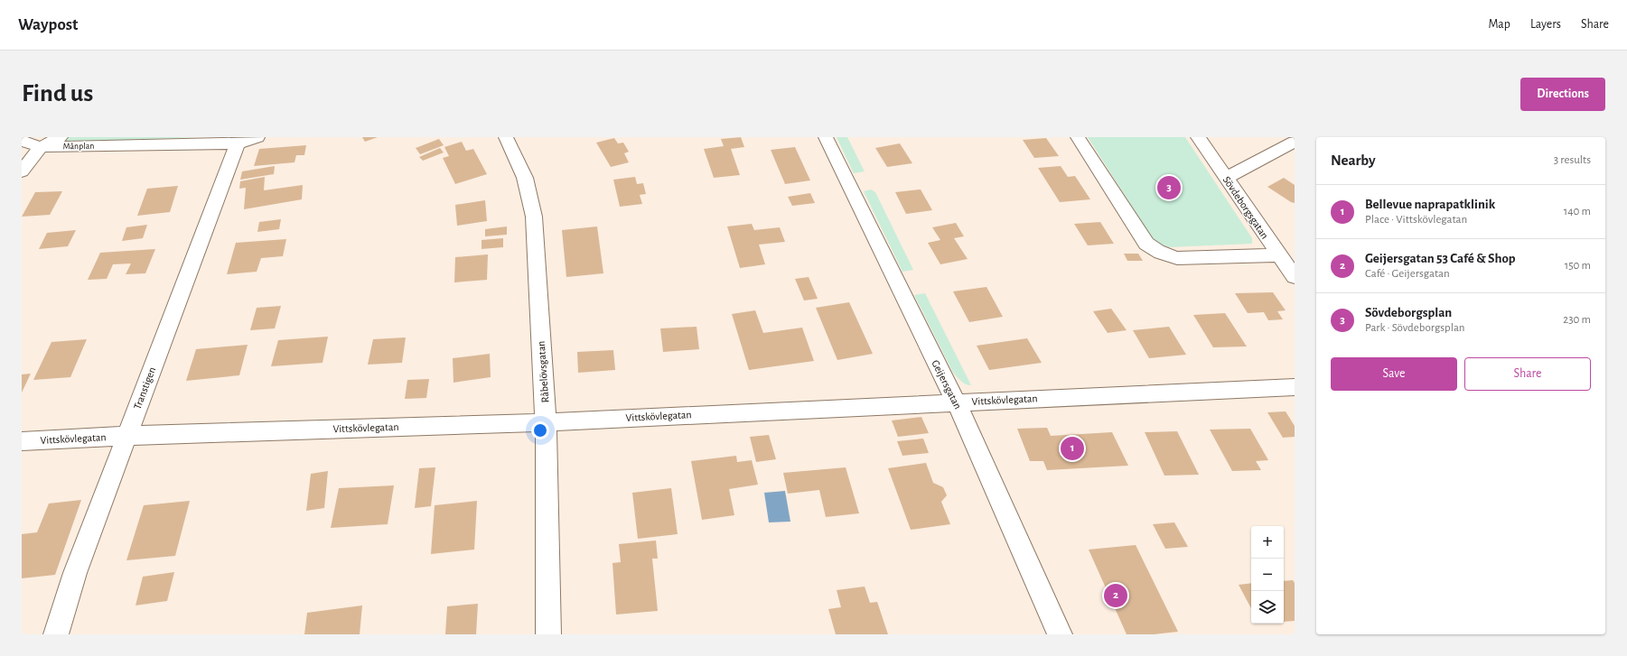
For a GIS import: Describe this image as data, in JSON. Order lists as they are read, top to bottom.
{
  "streets": {
    "street": [
      "Månplan",
      "Sövdeborgsgatan",
      "Råbelövsgatan",
      "Geijersgatan",
      "Transtigen",
      "Vittskövlegatan"
    ]
  },
  "crossings": [
    ["Månplan", "Transtigen"],
    ["Råbelövsgatan", "Vittskövlegatan"],
    ["Geijersgatan", "Vittskövlegatan"],
    ["Transtigen", "Vittskövlegatan"]
  ],
  "page": {
    "header": "Waypost",
    "nav": ["Map", "Layers", "Share"],
    "buttons": [
      "Directions",
      ["Save", "Share"]
    ],
    "title": "Find us",
    "heading": ["Nearby", "3 results"],
    "pins": ["3", "1", "2"],
    "list": [
      {
        "mark": "1",
        "name": "Bellevue naprapatklinik",
        "note": "Place · Vittskövlegatan",
        "value": "140 m"
      },
      {
        "mark": "2",
        "name": "Geijersgatan 53 Café & Shop",
        "note": "Café · Geijersgatan",
        "value": "150 m"
      },
      {
        "mark": "3",
        "name": "Sövdeborgsplan",
        "note": "Park · Sövdeborgsplan",
        "value": "230 m"
      }
    ],
    "map_buttons": ["+", "−"]
  }
}
